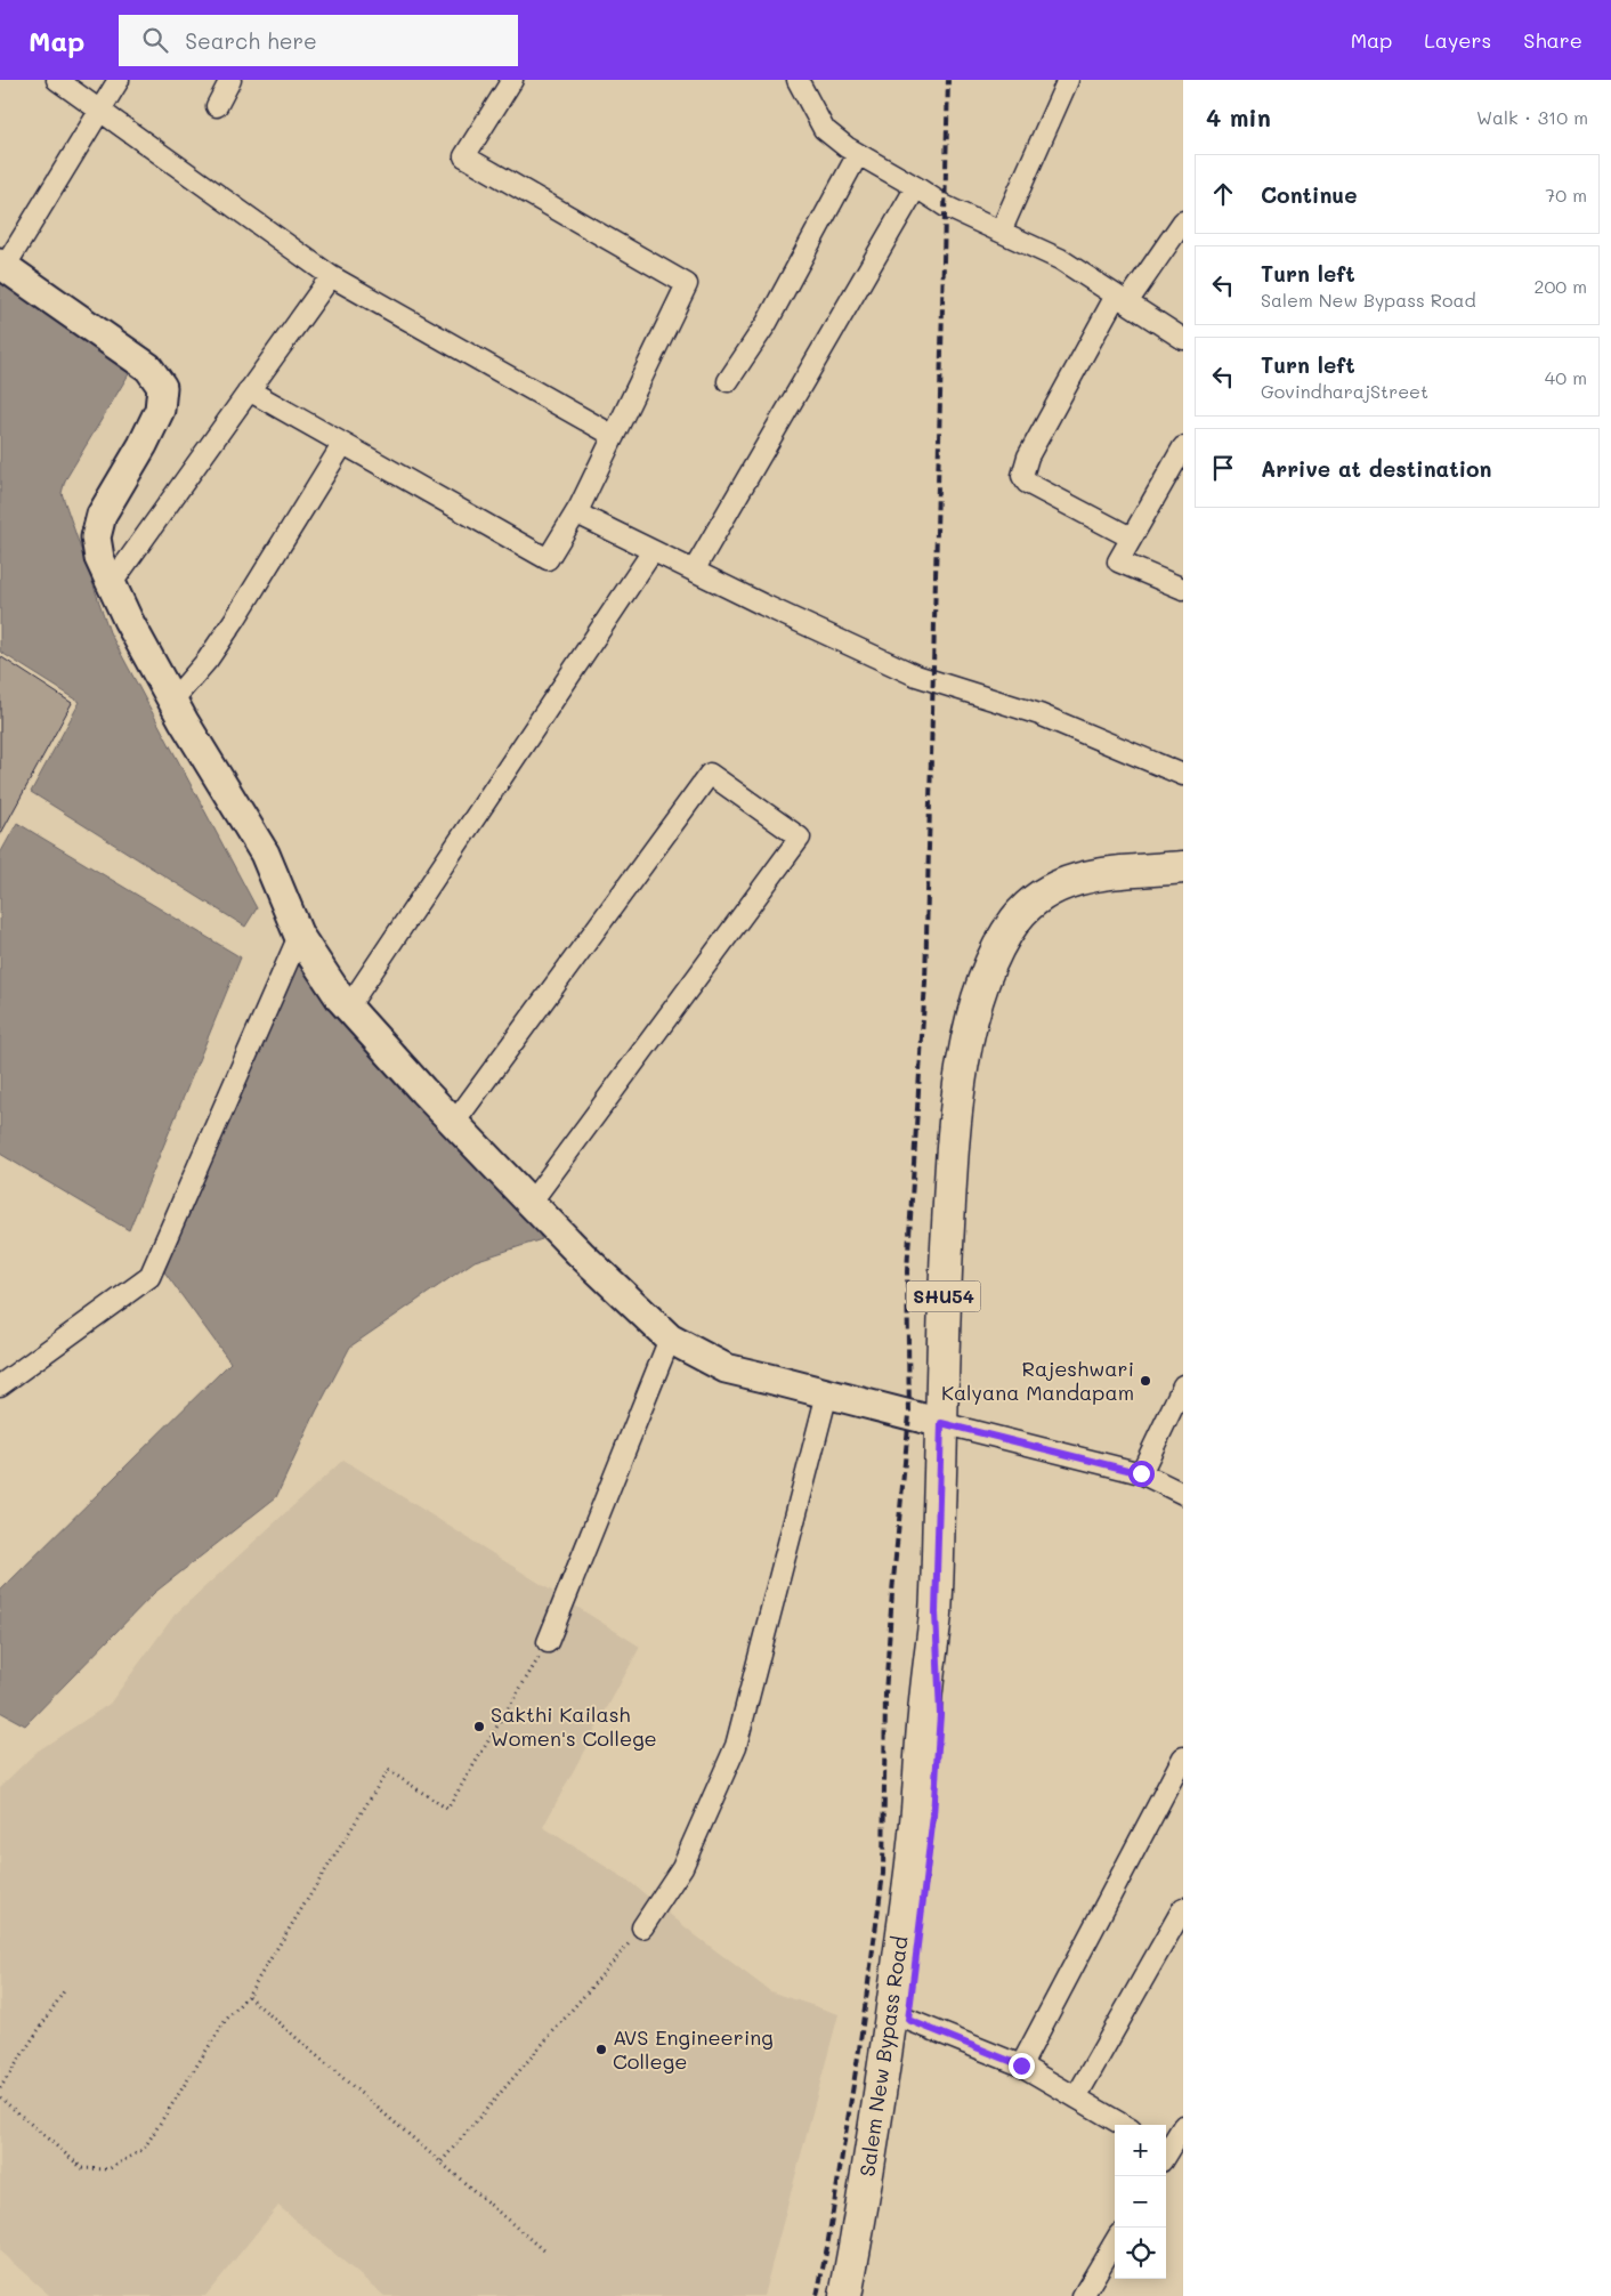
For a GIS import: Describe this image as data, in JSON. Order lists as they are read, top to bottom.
{
  "streets": {
    "main road": ["SHU54", "Salem New Bypass Road"]
  },
  "places": ["Rajeshwari Kalyana Mandapam", "Sakthi Kailash Women's College", "AVS Engineering College"],
  "page": {
    "header": "Map",
    "search": "Search here",
    "nav": ["Map", "Layers", "Share"],
    "heading": ["4 min", "Walk · 310 m"],
    "list": [
      ["Continue", "70 m"],
      ["Turn left", "Salem New Bypass Road", "200 m"],
      ["Turn left", "GovindharajStreet", "40 m"],
      "Arrive at destination"
    ],
    "map_buttons": ["+", "−"]
  }
}
